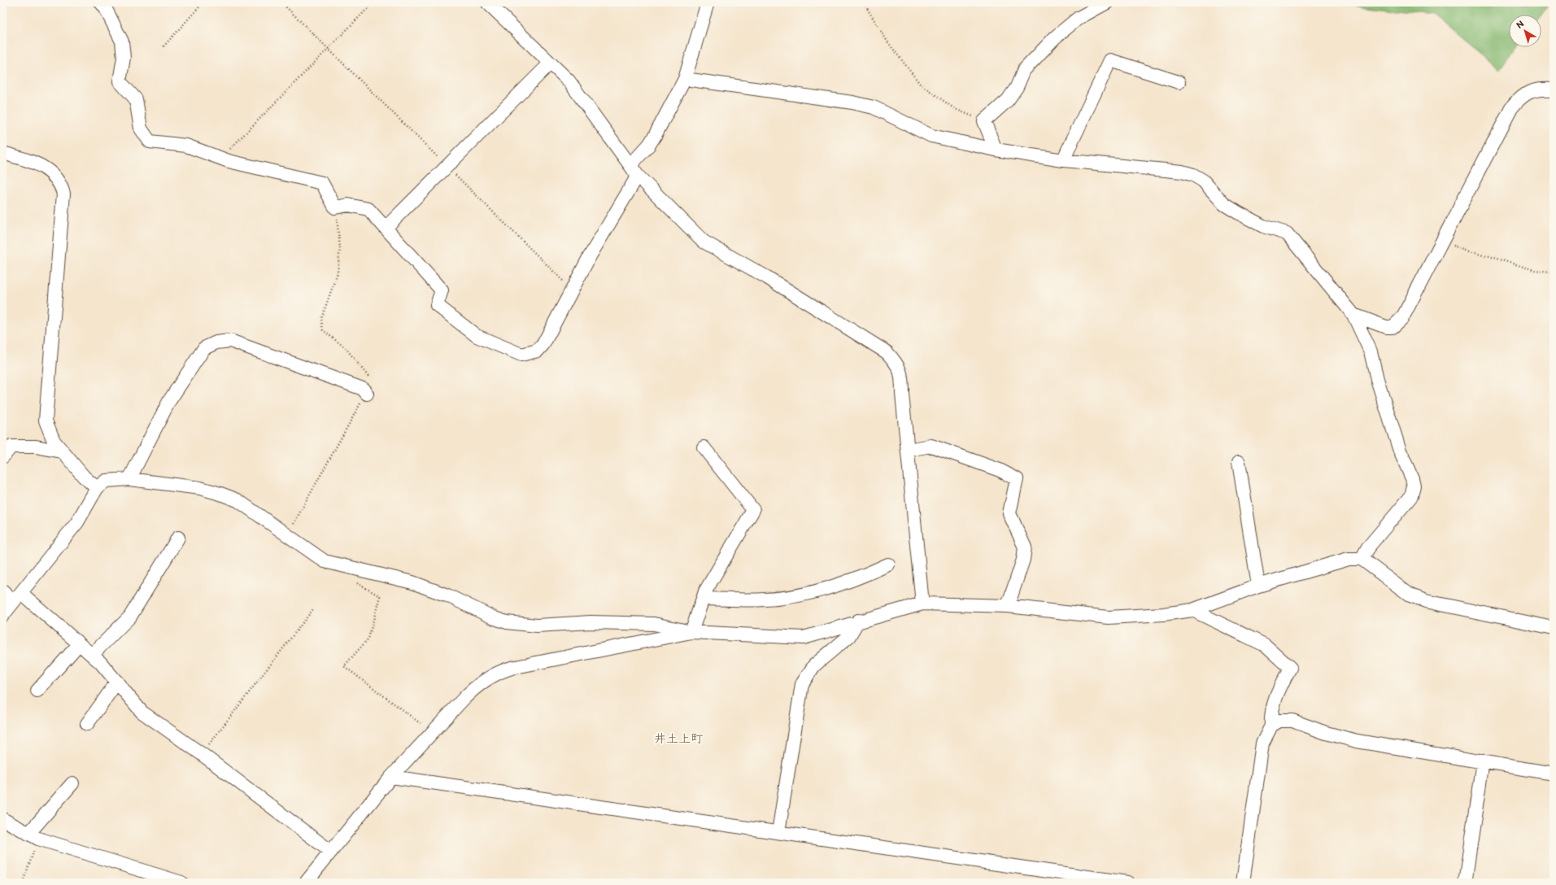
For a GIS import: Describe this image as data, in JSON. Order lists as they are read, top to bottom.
{
  "districts": ["井土上町"],
  "north": "top left"
}
